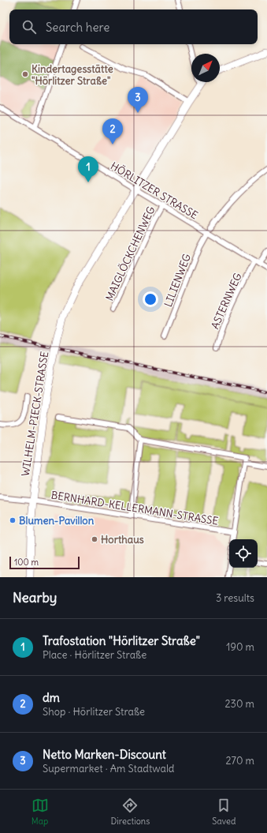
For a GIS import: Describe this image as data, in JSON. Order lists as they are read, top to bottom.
{
  "streets": {
    "main road": ["WILHELM-PIECK-STRASSE"],
    "street": [
      "HÖRLITZER STRASSE",
      "MAIGLÖCKCHENWEG",
      "LILIENWEG",
      "ASTERNWEG",
      "BERNHARD-KELLERMANN-STRASSE"
    ]
  },
  "crossings": [
    ["HÖRLITZER STRASSE", "MAIGLÖCKCHENWEG"],
    ["HÖRLITZER STRASSE", "LILIENWEG"],
    ["HÖRLITZER STRASSE", "ASTERNWEG"],
    ["HÖRLITZER STRASSE", "WILHELM-PIECK-STRASSE"],
    ["WILHELM-PIECK-STRASSE", "BERNHARD-KELLERMANN-STRASSE"]
  ],
  "places": ["Kindertagesstätte \"Hörlitzer Straße\"", "Blumen-Pavillon", "Horthaus"],
  "scale_bar": "100 m",
  "north": "top right",
  "page": {
    "search": "Search here",
    "pins": ["3", "2", "1"],
    "scale": "100 m",
    "heading": ["Nearby", "3 results"],
    "list": [
      {
        "mark": "1",
        "name": "Trafostation \"Hörlitzer Straße\"",
        "note": "Place · Hörlitzer Straße",
        "value": "190 m"
      },
      {
        "mark": "2",
        "name": "dm",
        "note": "Shop · Hörlitzer Straße",
        "value": "230 m"
      },
      {
        "mark": "3",
        "name": "Netto Marken-Discount",
        "note": "Supermarket · Am Stadtwald",
        "value": "270 m"
      }
    ],
    "nav": ["Map", "Directions", "Saved"]
  }
}
